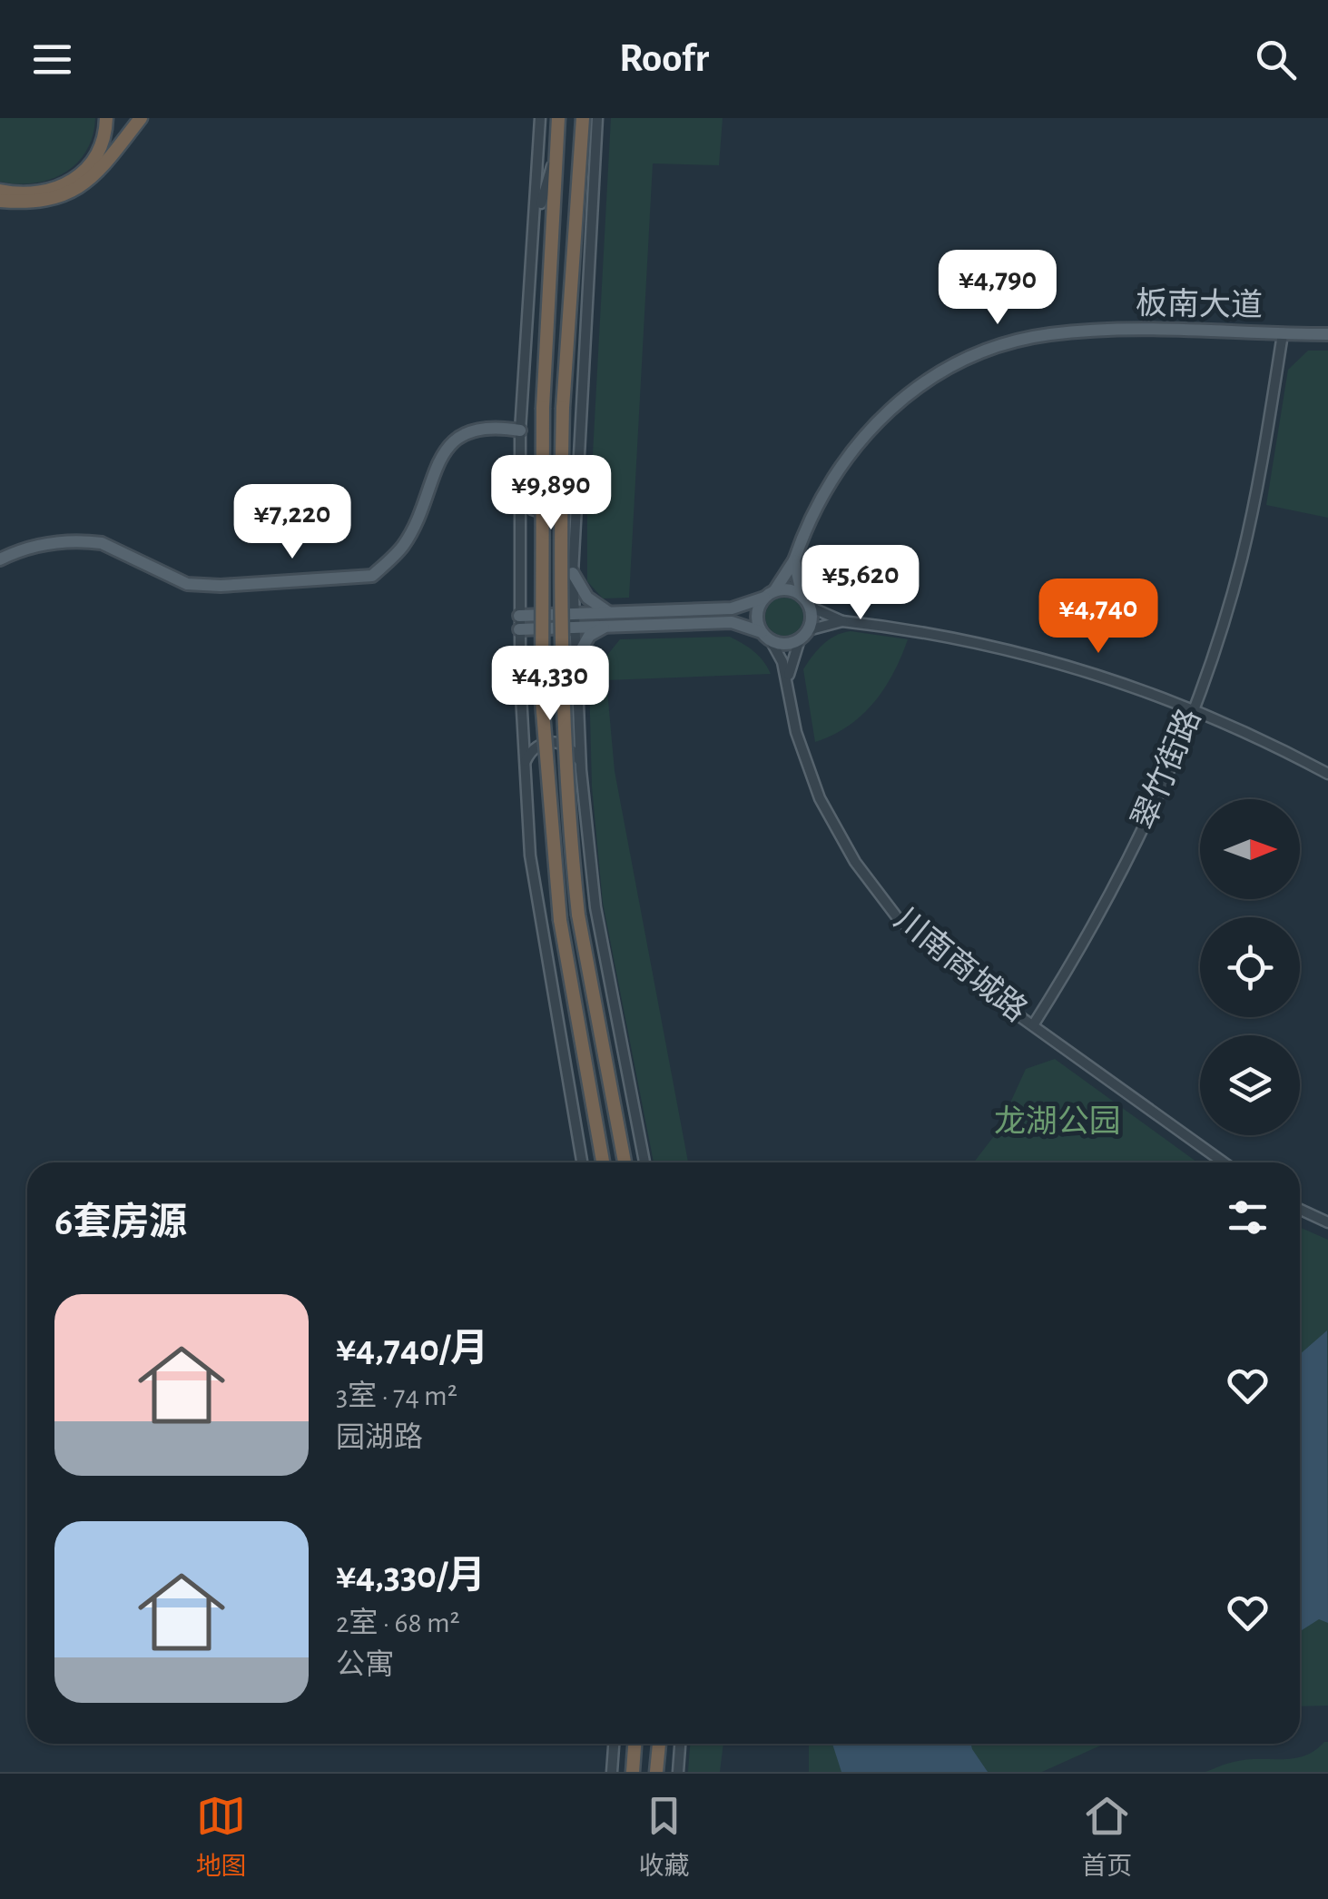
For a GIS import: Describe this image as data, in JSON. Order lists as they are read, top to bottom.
{
  "streets": {
    "main road": ["板南大道"],
    "street": ["翠竹街路", "川南商城路"]
  },
  "crossings": [
    ["板南大道", "翠竹街路"],
    ["翠竹街路", "川南商城路"]
  ],
  "parks": ["龙湖公园"],
  "north": "right",
  "page": {
    "header": "Roofr",
    "price": [
      "¥4,790",
      "¥9,890",
      "¥7,220",
      "¥5,620",
      "¥4,740",
      "¥4,330"
    ],
    "heading": "6套房源",
    "list": [
      {
        "name": "¥4,740/月",
        "note": "3室 · 74 m² · 园湖路"
      },
      {
        "name": "¥4,330/月",
        "note": "2室 · 68 m² · 公寓"
      }
    ],
    "tabs": ["地图", "收藏", "首页"]
  }
}
